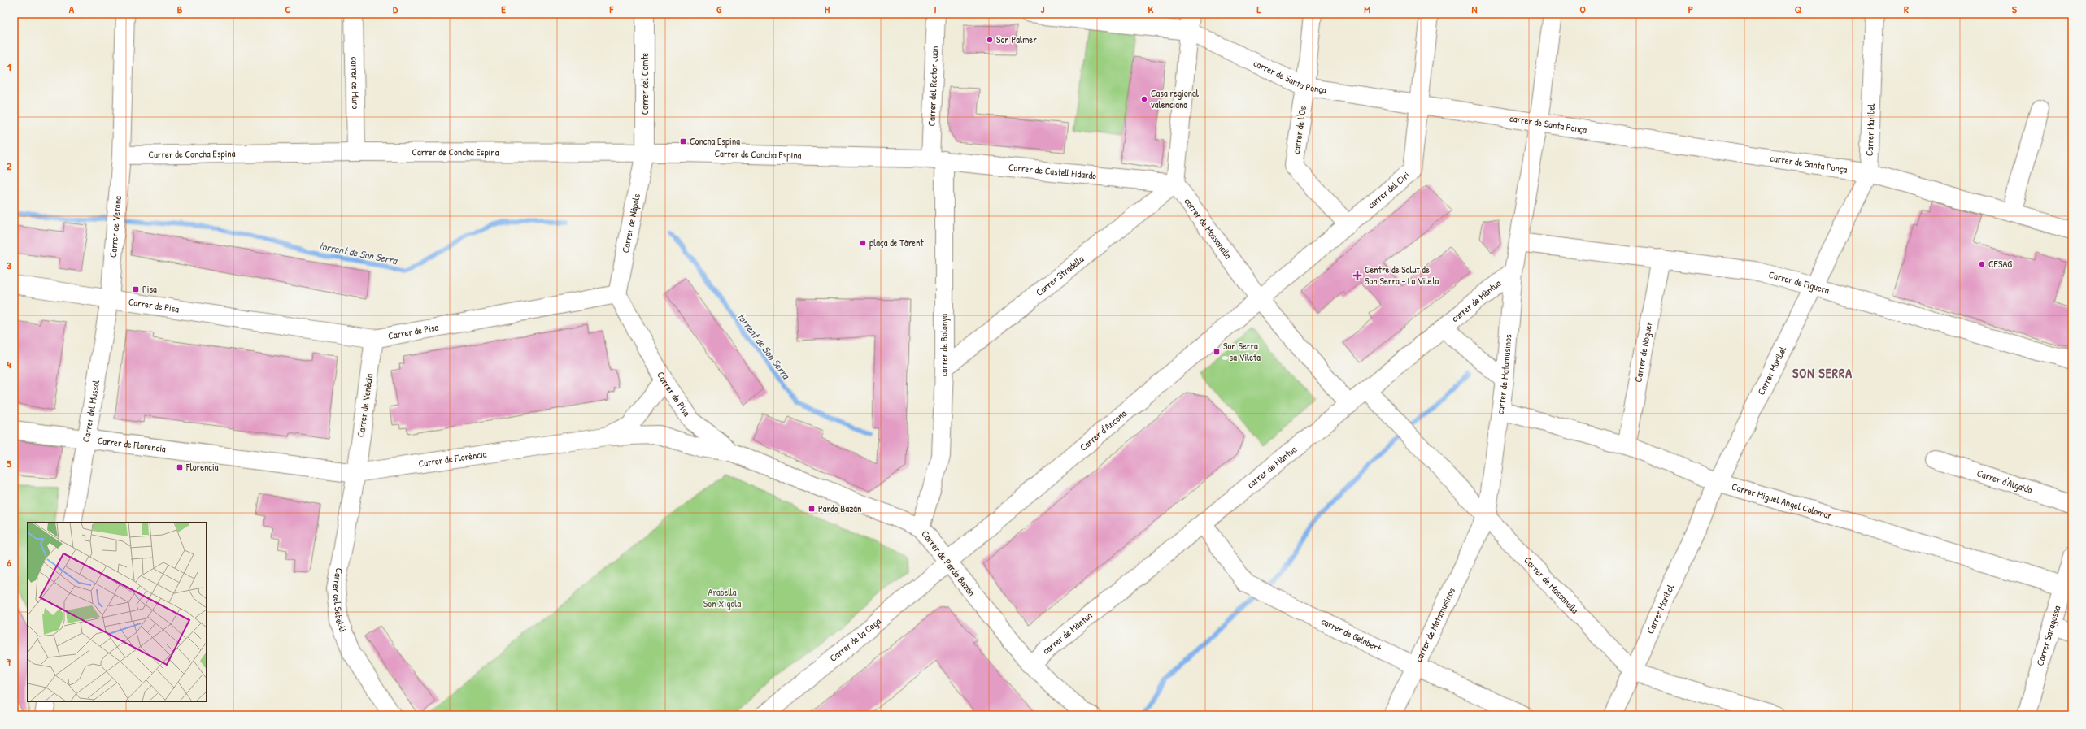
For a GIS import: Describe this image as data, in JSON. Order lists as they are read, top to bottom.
{
  "streets": {
    "street": [
      "carrer de Santa Ponça",
      "carrer de Muro",
      "Carrer del Comte",
      "Carrer del Rector Juan",
      "carrer de l'Os",
      "Carrer Maribel",
      "Carrer de Concha Espina",
      "Carrer de Castell Fidardo",
      "carrer del Ciri",
      "Carrer de Nàpols",
      "Carrer de Verona",
      "carrer de Massanella",
      "Carrer Stradella",
      "Carrer de Figuera",
      "carrer de Màntua",
      "Carrer de Pisa",
      "carrer de Bolonya",
      "Carrer de Noguer",
      "carrer de Matamusinos",
      "Carrer de Venècia",
      "Carrer del Mussol",
      "Carrer d'Ancona",
      "Carrer de Florencia",
      "Carrer de Florència",
      "Carrer d'Algaida",
      "Carrer Miguel Angel Colomar",
      "Carrer de Pardo Bazán",
      "Carrer de Massanella",
      "Carrer del Sebel·lí",
      "carrer de Gelabert",
      "Carrer Saragossa",
      "Carrer de la Cega"
    ]
  },
  "crossings": [
    ["carrer de Santa Ponça", "carrer de l'Os"],
    ["carrer de Santa Ponça", "Carrer Maribel"],
    ["carrer de Santa Ponça", "carrer del Ciri"],
    ["carrer de Santa Ponça", "carrer de Matamusinos"],
    ["carrer de Muro", "Carrer de Concha Espina"],
    ["Carrer del Comte", "Carrer de Concha Espina"],
    ["Carrer del Comte", "Carrer de Nàpols"],
    ["Carrer del Rector Juan", "Carrer de Concha Espina"],
    ["Carrer del Rector Juan", "Carrer de Castell Fidardo"],
    ["Carrer del Rector Juan", "carrer de Bolonya"],
    ["carrer de l'Os", "carrer del Ciri"],
    ["Carrer Maribel", "Carrer de Figuera"],
    ["Carrer Maribel", "Carrer Miguel Angel Colomar"],
    ["Carrer Maribel", "Carrer de Massanella"],
    ["Carrer de Concha Espina", "Carrer de Castell Fidardo"],
    ["Carrer de Concha Espina", "Carrer de Nàpols"],
    ["Carrer de Concha Espina", "Carrer de Verona"],
    ["Carrer de Concha Espina", "carrer de Bolonya"],
    ["Carrer de Castell Fidardo", "carrer de Massanella"],
    ["Carrer de Castell Fidardo", "Carrer Stradella"],
    ["Carrer de Castell Fidardo", "carrer de Bolonya"],
    ["carrer del Ciri", "carrer de Massanella"],
    ["carrer del Ciri", "Carrer d'Ancona"],
    ["Carrer de Nàpols", "Carrer de Pisa"],
    ["Carrer de Verona", "Carrer de Pisa"],
    ["Carrer de Verona", "Carrer del Mussol"],
    ["carrer de Massanella", "Carrer Stradella"],
    ["carrer de Massanella", "carrer de Màntua"],
    ["carrer de Massanella", "Carrer d'Ancona"],
    ["Carrer Stradella", "carrer de Bolonya"],
    ["Carrer de Figuera", "Carrer de Noguer"],
    ["Carrer de Figuera", "carrer de Matamusinos"],
    ["carrer de Màntua", "carrer de Matamusinos"],
    ["carrer de Màntua", "Carrer de Pardo Bazán"],
    ["carrer de Màntua", "Carrer de Massanella"],
    ["carrer de Màntua", "carrer de Gelabert"],
    ["Carrer de Pisa", "Carrer de Venècia"],
    ["Carrer de Pisa", "Carrer del Mussol"],
    ["Carrer de Pisa", "Carrer de Florència"],
    ["Carrer de Pisa", "Carrer de Pardo Bazán"],
    ["carrer de Bolonya", "Carrer de Pardo Bazán"],
    ["Carrer de Noguer", "Carrer Miguel Angel Colomar"],
    ["carrer de Matamusinos", "Carrer Miguel Angel Colomar"],
    ["carrer de Matamusinos", "Carrer de Massanella"],
    ["carrer de Matamusinos", "carrer de Gelabert"],
    ["Carrer de Venècia", "Carrer de Florència"],
    ["Carrer de Venècia", "Carrer del Sebel·lí"],
    ["Carrer del Mussol", "Carrer de Florencia"],
    ["Carrer d'Ancona", "Carrer de Pardo Bazán"],
    ["Carrer d'Ancona", "Carrer de la Cega"],
    ["Carrer de Florencia", "Carrer de Florència"],
    ["Carrer de Florència", "Carrer de Pardo Bazán"],
    ["Carrer de Florència", "Carrer del Sebel·lí"],
    ["Carrer Miguel Angel Colomar", "Carrer Saragossa"],
    ["Carrer de Pardo Bazán", "Carrer de la Cega"]
  ],
  "districts": ["SON SERRA"],
  "water": ["torrent de Son Serra"],
  "parks": ["Arabella Son Xigala"],
  "places": {
    "other": [
      "Son Palmer",
      "Casa regional valenciana",
      "plaça de Tàrent",
      "CESAG"
    ],
    "transit": [
      "Concha Espina",
      "Pisa",
      "Son Serra - sa Vileta",
      "Florencia",
      "Pardo Bazán"
    ],
    "health": ["Centre de Salut de Son Serra - La Vileta"]
  },
  "grid": {
    "columns": [
      "A",
      "B",
      "C",
      "D",
      "E",
      "F",
      "G",
      "H",
      "I",
      "J",
      "K",
      "L",
      "M",
      "N",
      "O",
      "P",
      "Q",
      "R",
      "S"
    ],
    "rows": [
      "1",
      "2",
      "3",
      "4",
      "5",
      "6",
      "7"
    ]
  }
}
